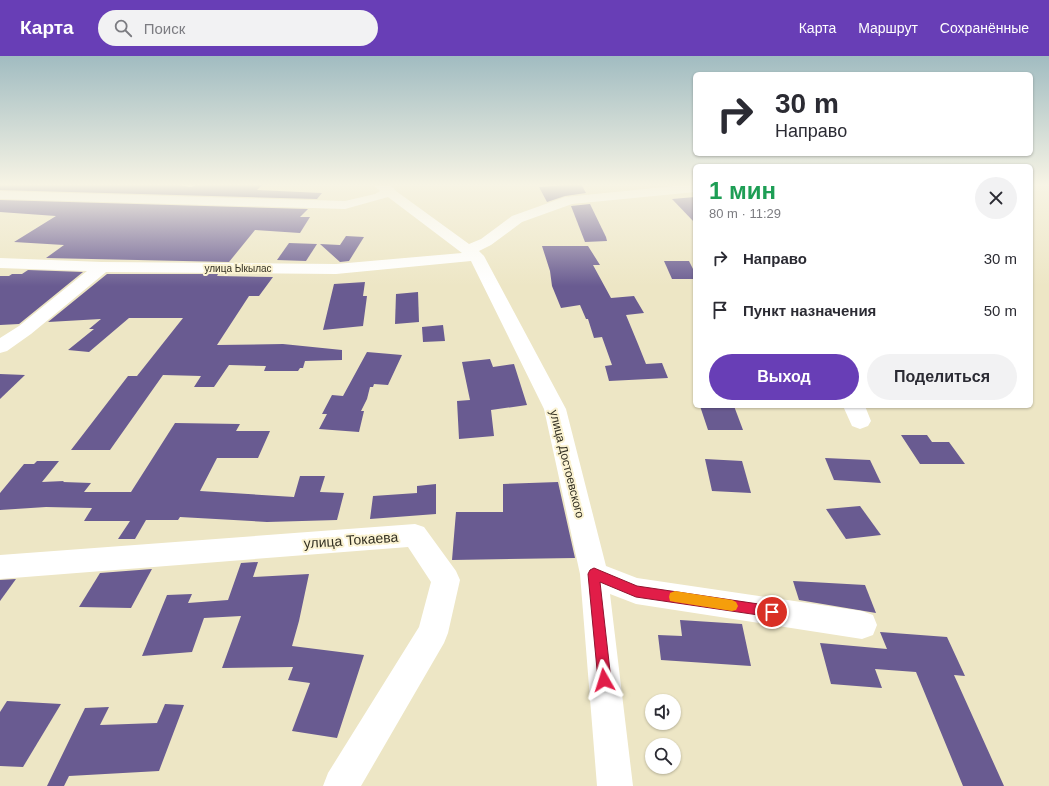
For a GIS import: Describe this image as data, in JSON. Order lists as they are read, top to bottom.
{
  "streets": {
    "street": ["улица Ыкылас", "улица Достоевского", "улица Токаева"]
  },
  "crossings": [
    ["улица Ыкылас", "улица Достоевского"]
  ],
  "page": {
    "header": "Карта",
    "search": "Поиск",
    "nav": ["Карта", "Маршрут", "Сохранённые"],
    "turn": ["30 m", "Направо"],
    "heading": ["1 мин", "80 m · 11:29"],
    "list": [
      {
        "name": "Направо",
        "value": "30 m"
      },
      {
        "name": "Пункт назначения",
        "value": "50 m"
      }
    ],
    "buttons": ["Выход", "Поделиться"]
  }
}
